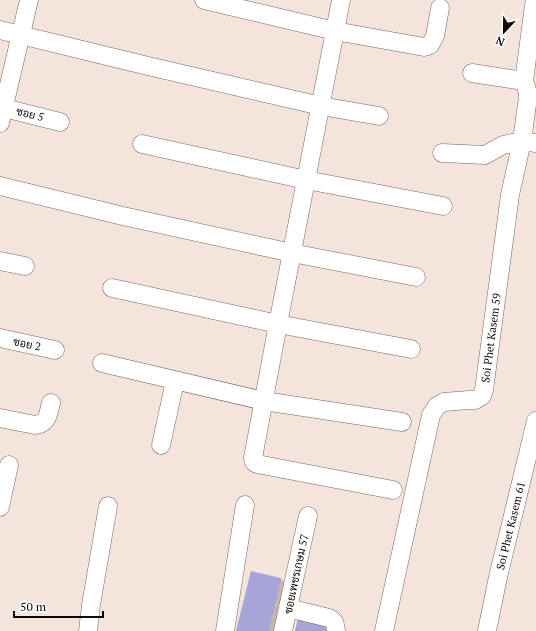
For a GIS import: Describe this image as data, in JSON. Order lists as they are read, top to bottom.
{
  "streets": {
    "street": [
      "ซอย 5",
      "Soi Phet Kasem 59",
      "ซอย 2",
      "Soi Phet Kasem 61",
      "ซอยเพชรเกษม 57"
    ]
  },
  "scale_bar": "50 m",
  "north": "bottom"
}
